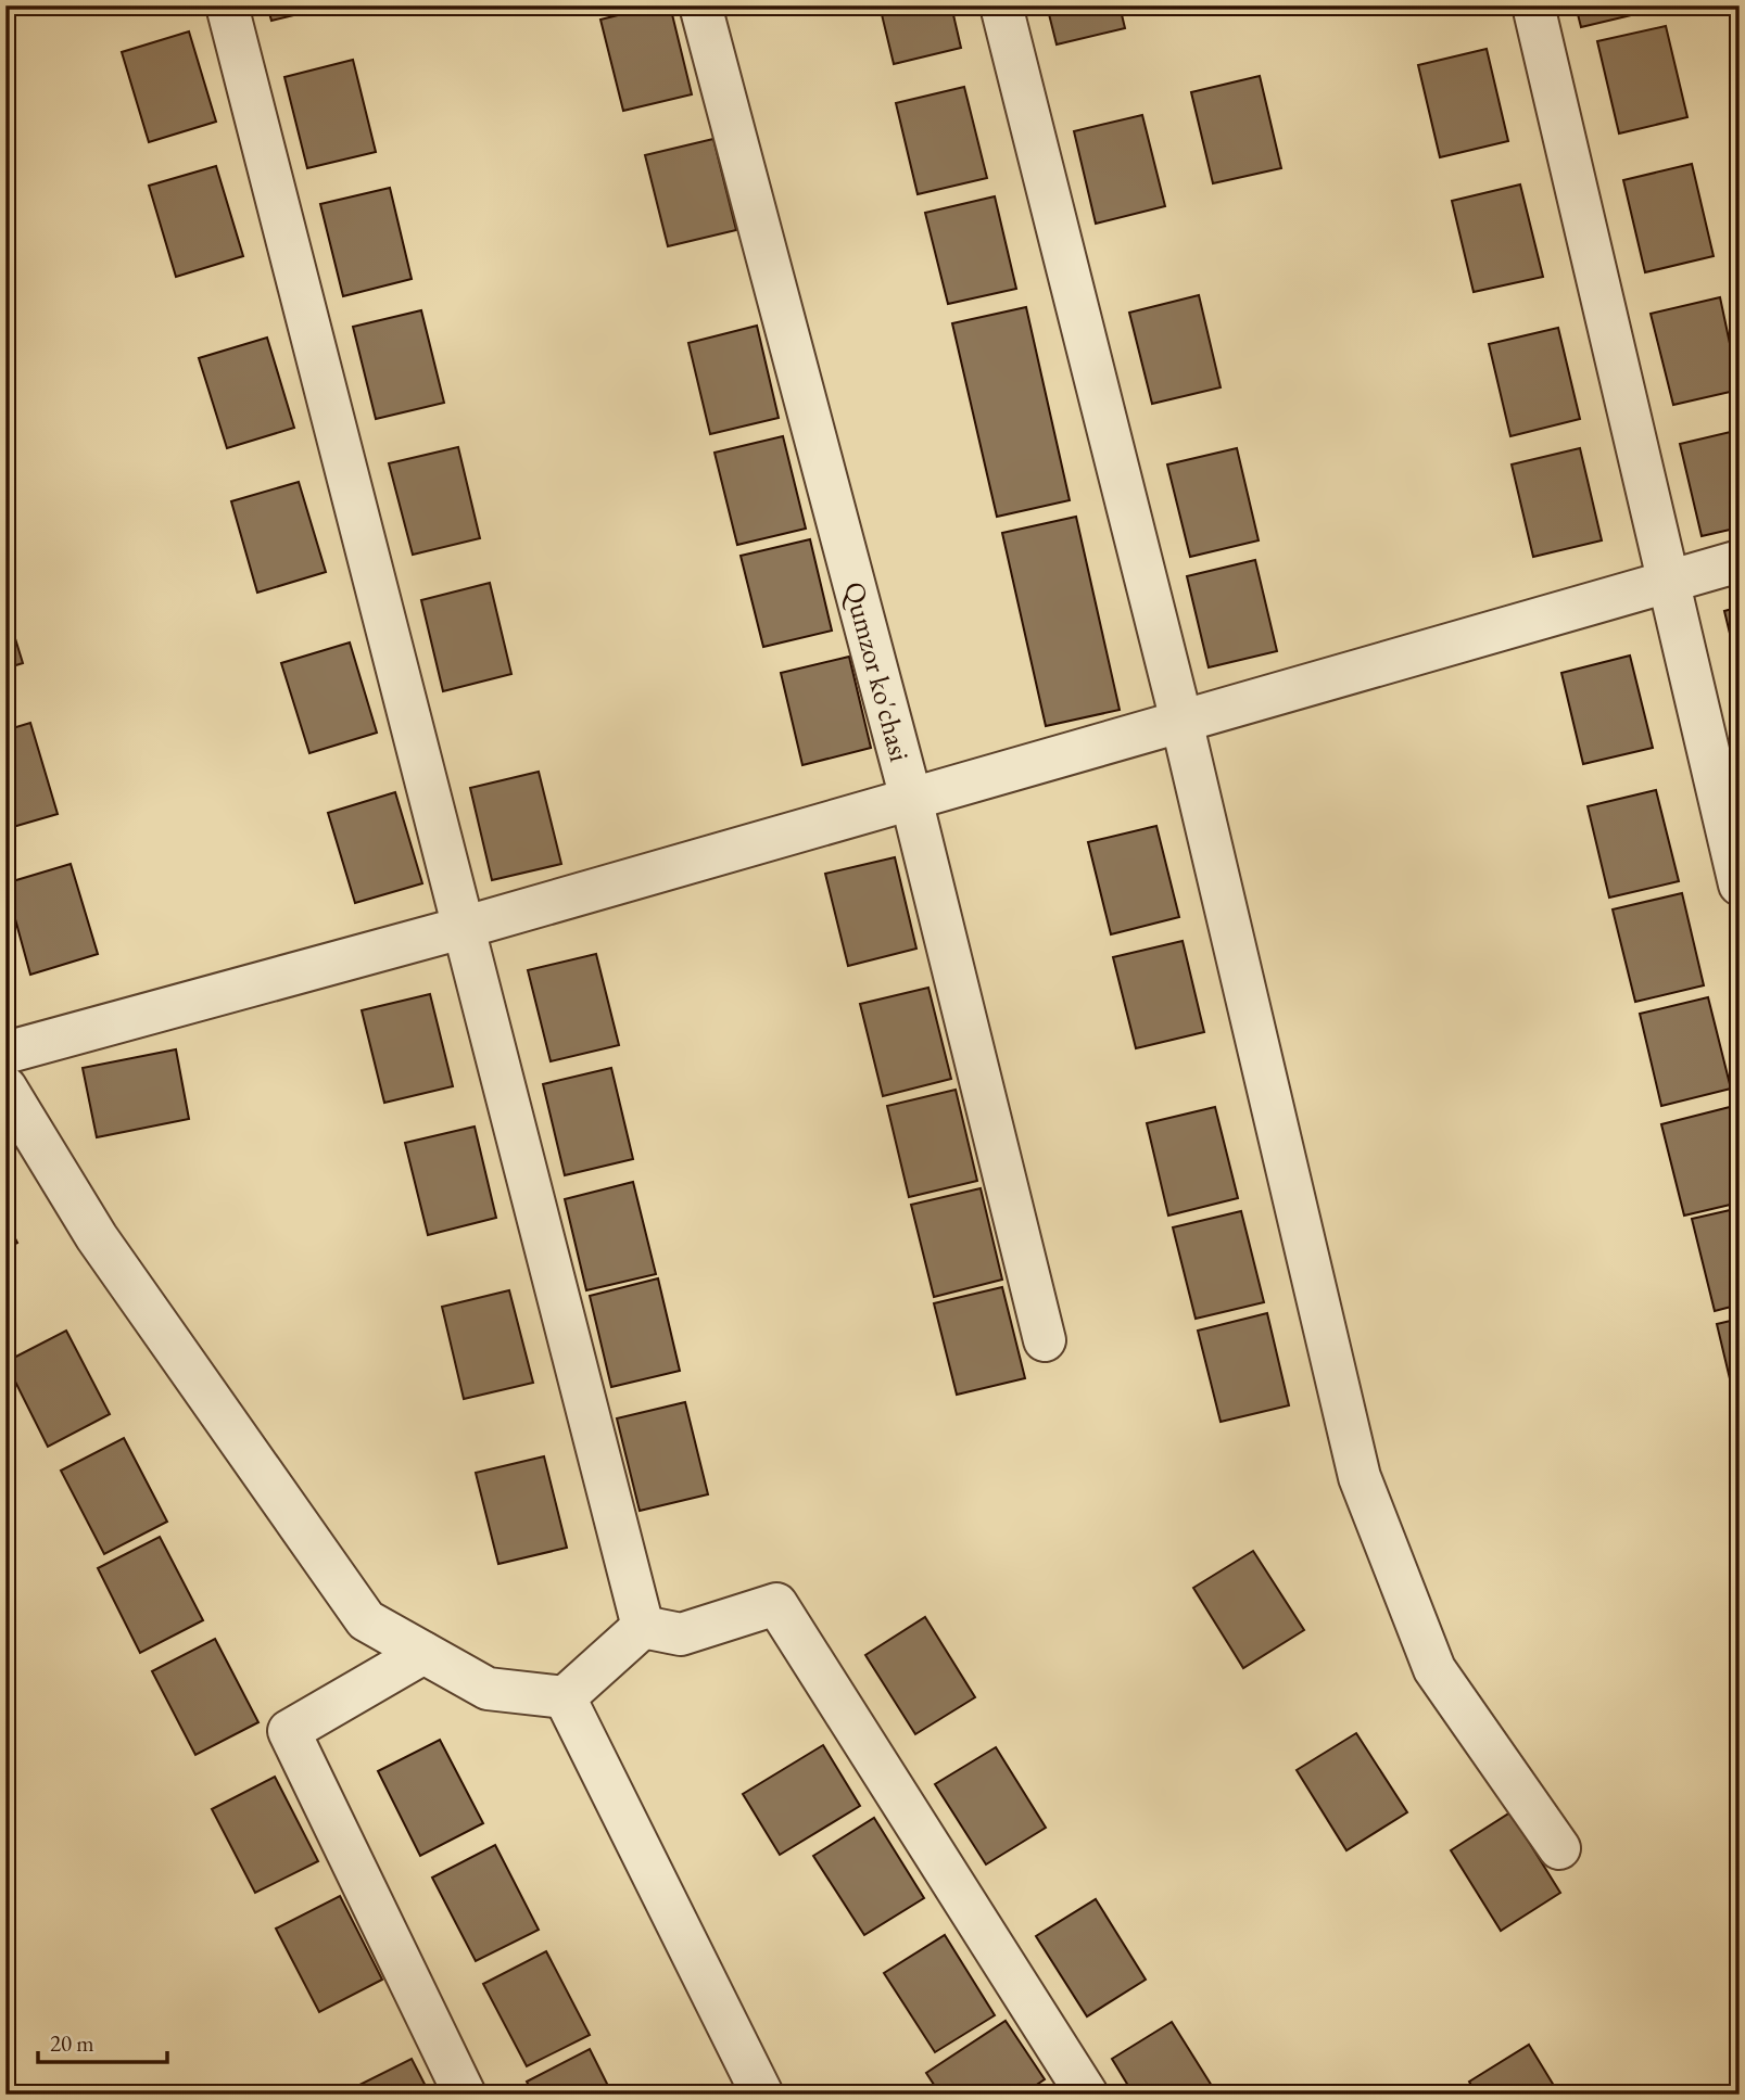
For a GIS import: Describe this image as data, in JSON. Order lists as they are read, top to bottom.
{
  "streets": {
    "street": ["Qumzor ko'chasi"]
  },
  "scale_bar": "20 m"
}
